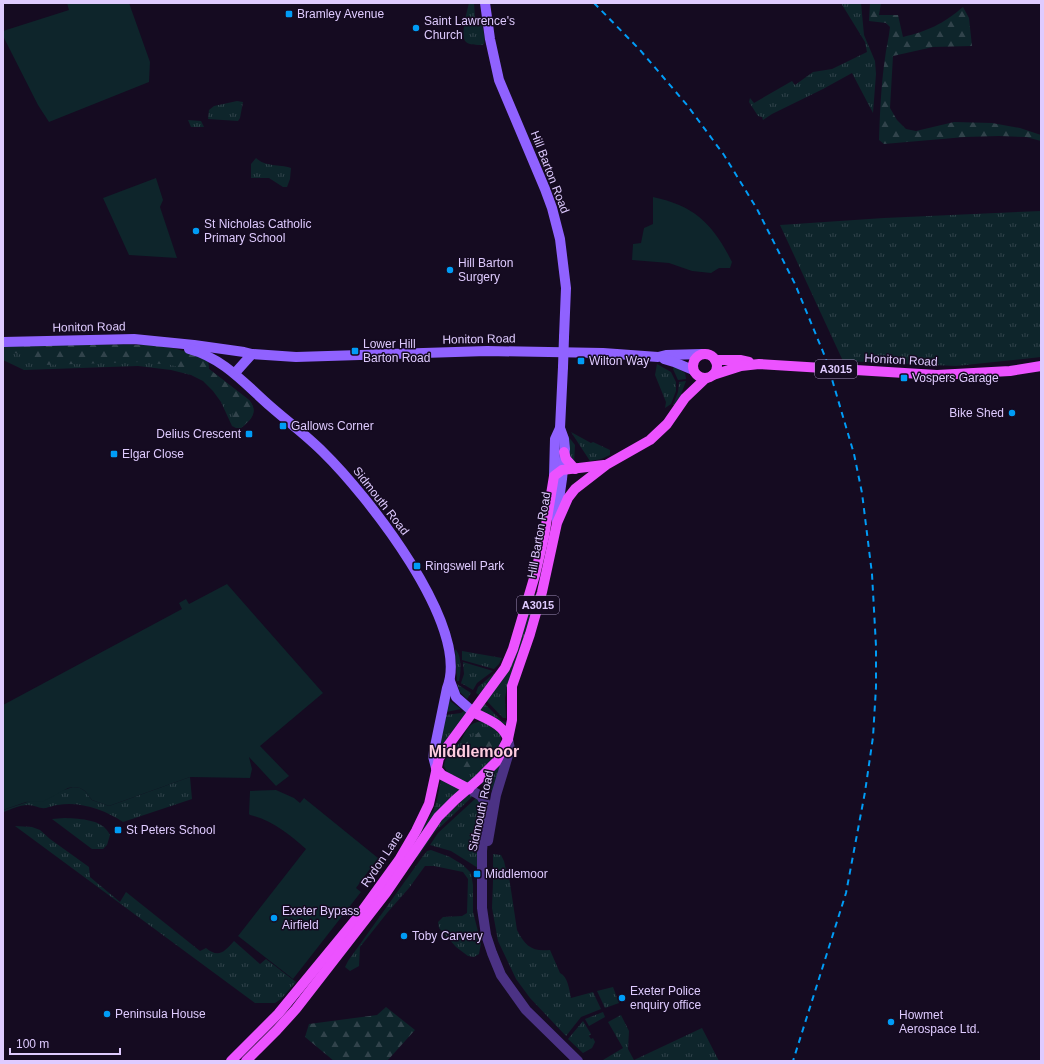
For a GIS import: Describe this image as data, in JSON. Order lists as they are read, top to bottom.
{
  "streets": {
    "main road": [
      "Hill Barton Road",
      "Honiton Road",
      "A3015",
      "Sidmouth Road",
      "Rydon Lane"
    ]
  },
  "crossings": [
    ["Hill Barton Road", "A3015"],
    ["Hill Barton Road", "Sidmouth Road"],
    ["Hill Barton Road", "Rydon Lane"],
    ["Honiton Road", "A3015"],
    ["Honiton Road", "Sidmouth Road"],
    ["Sidmouth Road", "Rydon Lane"]
  ],
  "districts": ["Middlemoor"],
  "places": {
    "transit": [
      "Bramley Avenue",
      "Lower Hill Barton Road",
      "Wilton Way",
      "Vospers Garage",
      "Gallows Corner",
      "Delius Crescent",
      "Elgar Close",
      "Ringswell Park",
      "St Peters School",
      "Middlemoor"
    ],
    "other": [
      "Saint Lawrence's Church",
      "St Nicholas Catholic Primary School",
      "Hill Barton Surgery",
      "Bike Shed",
      "Exeter Bypass Airfield",
      "Toby Carvery",
      "Exeter Police enquiry office",
      "Peninsula House",
      "Howmet Aerospace Ltd."
    ]
  },
  "scale_bar": "100 m"
}
